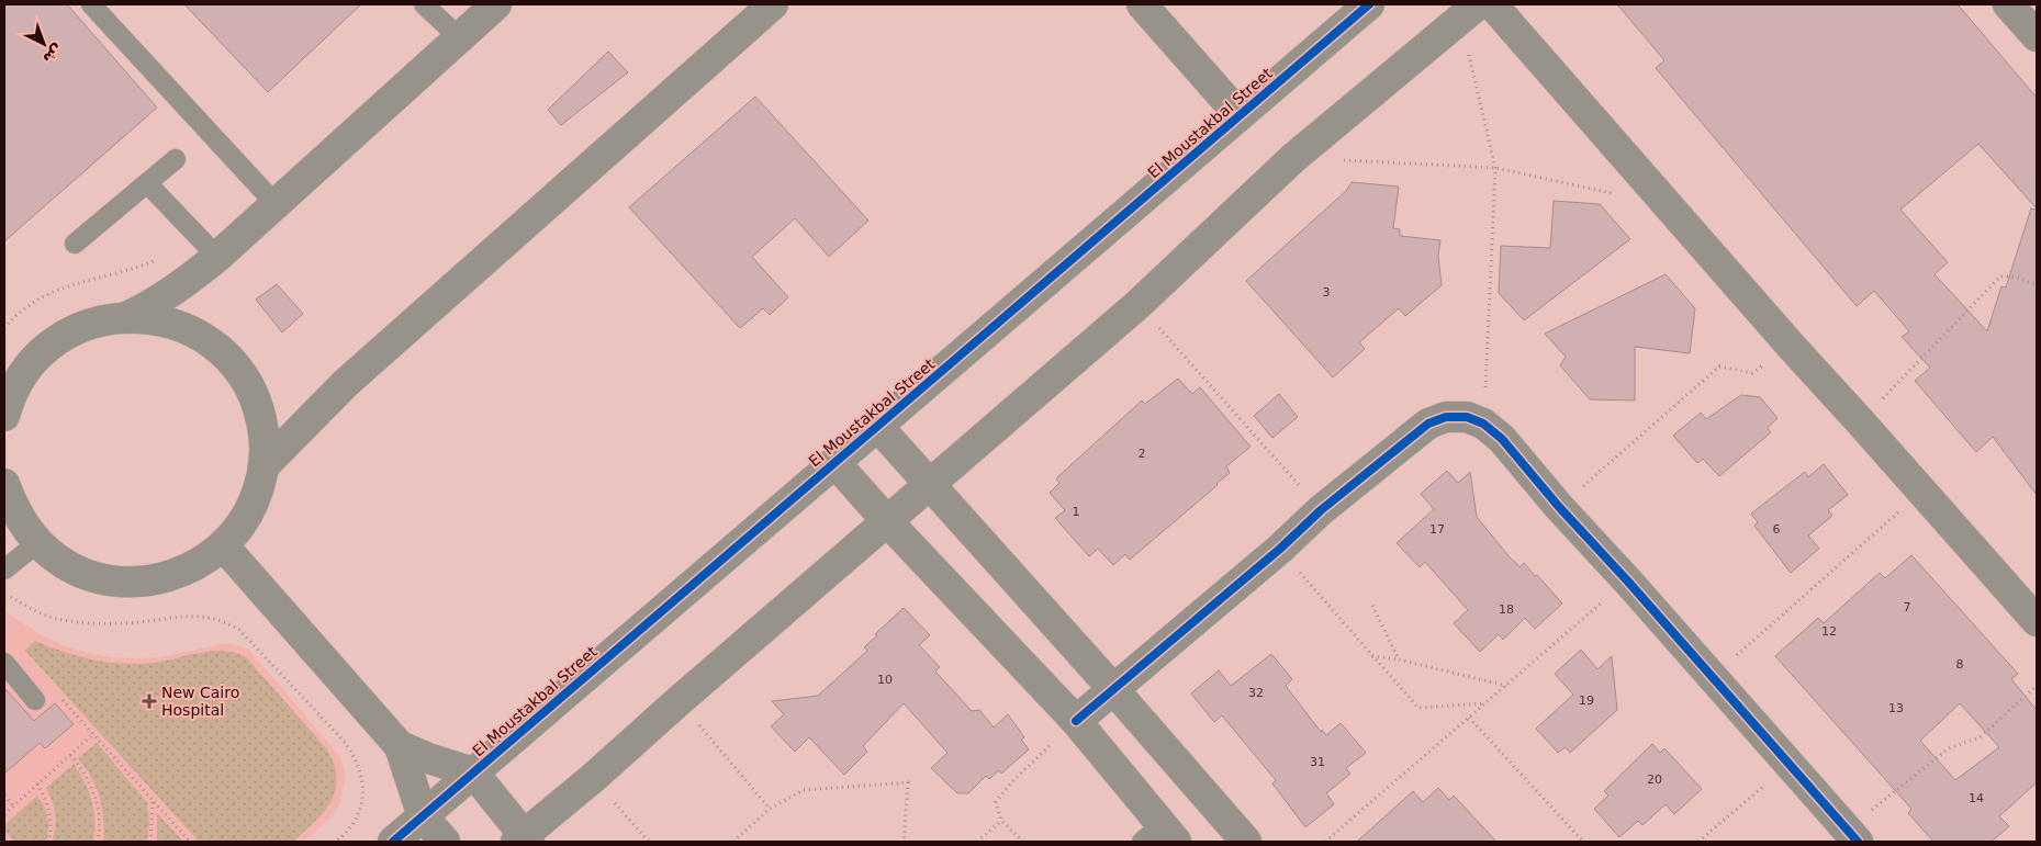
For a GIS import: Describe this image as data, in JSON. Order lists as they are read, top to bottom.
{
  "streets": {
    "street": ["El Moustakbal Street"]
  },
  "places": {
    "health": ["New Cairo Hospital"]
  },
  "house_numbers": [
    "3",
    "2",
    "1",
    "17",
    "6",
    "7",
    "18",
    "12",
    "8",
    "10",
    "32",
    "19",
    "13",
    "31",
    "20",
    "14"
  ],
  "north": "bottom right"
}
